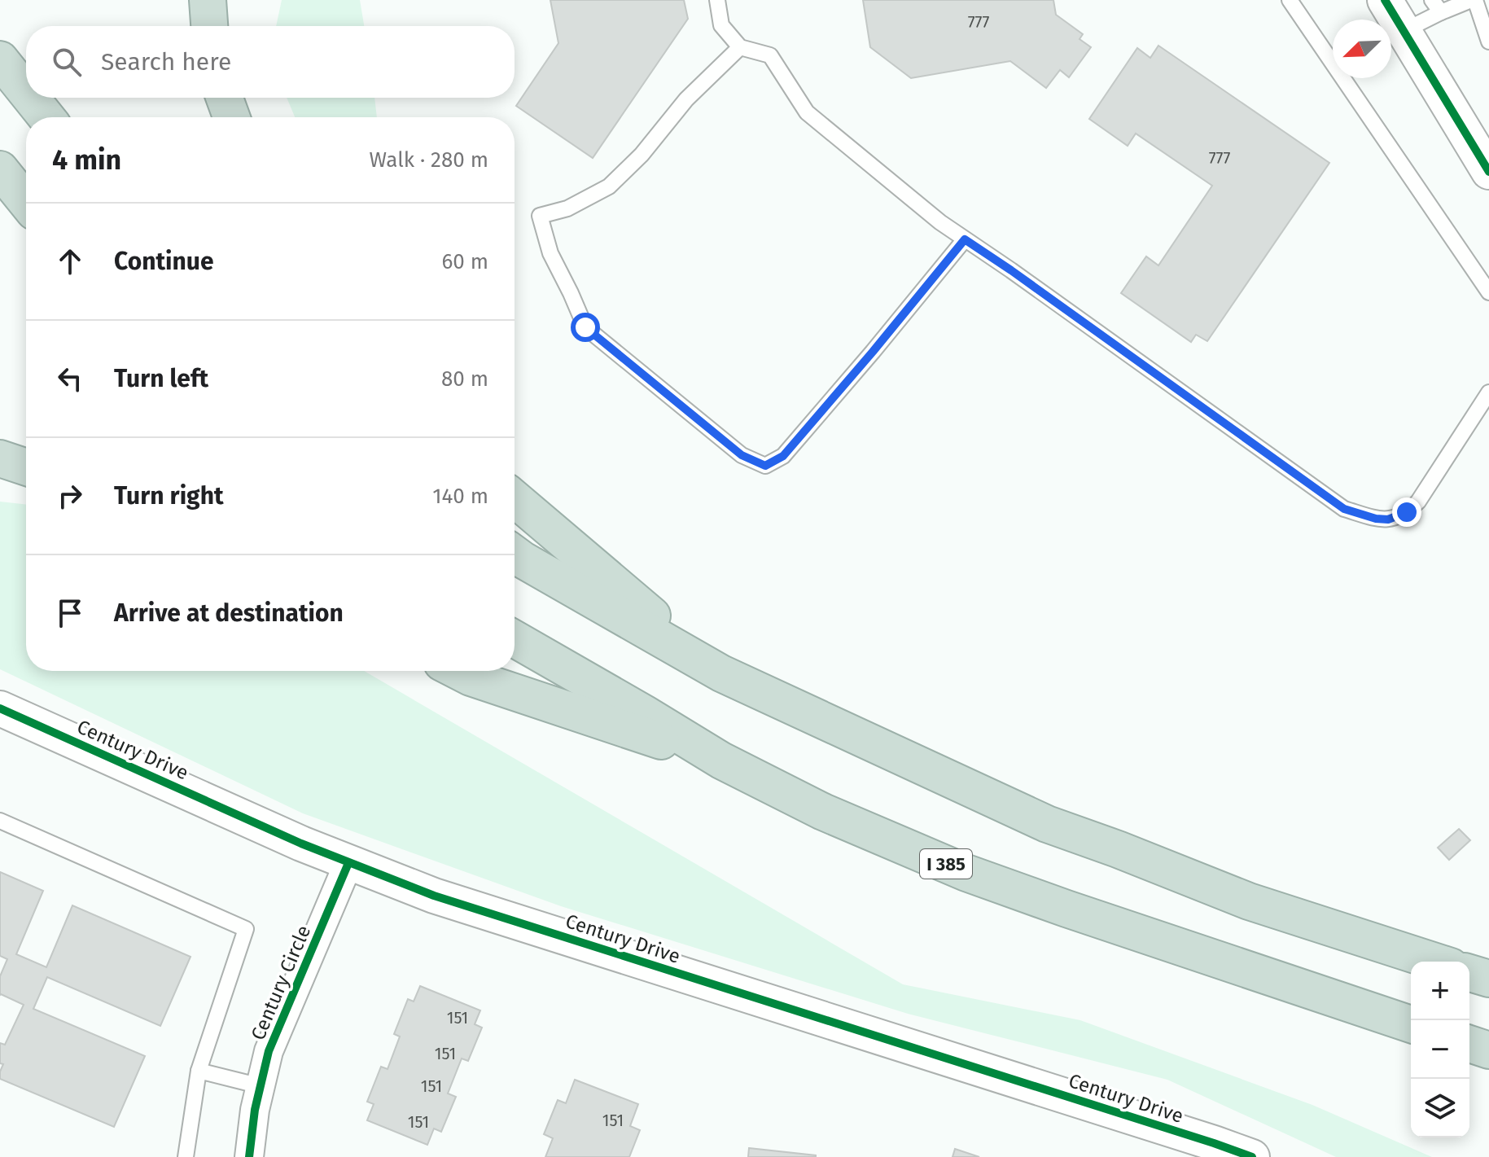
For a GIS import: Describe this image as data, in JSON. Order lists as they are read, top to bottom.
{
  "streets": {
    "highway": ["I 385"],
    "street": ["Century Drive", "Century Circle"]
  },
  "crossings": [
    ["Century Drive", "Century Circle"]
  ],
  "house_numbers": [
    "777",
    "777",
    "151",
    "151",
    "151",
    "151",
    "151"
  ],
  "north": "bottom left",
  "page": {
    "search": "Search here",
    "heading": ["4 min", "Walk · 280 m"],
    "list": [
      ["Continue", "60 m"],
      ["Turn left", "80 m"],
      ["Turn right", "140 m"],
      "Arrive at destination"
    ],
    "map_buttons": ["+", "−"]
  }
}
